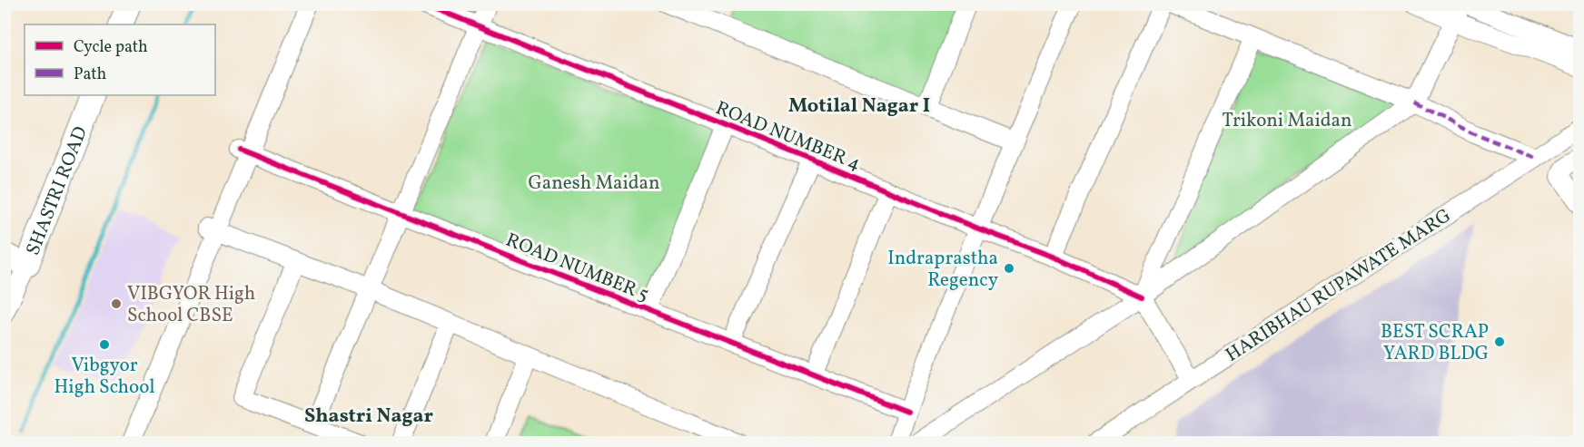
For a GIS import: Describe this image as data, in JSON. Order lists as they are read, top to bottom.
{
  "streets": {
    "main road": ["SHASTRI ROAD"],
    "street": ["ROAD NUMBER 4", "ROAD NUMBER 5", "HARIBHAU RUPAWATE MARG"]
  },
  "districts": ["Motilal Nagar I", "Shastri Nagar"],
  "parks": ["Trikoni Maidan", "Ganesh Maidan"],
  "places": [
    "Indraprastha Regency",
    "VIBGYOR High School CBSE",
    "BEST SCRAP YARD BLDG",
    "Vibgyor High School"
  ],
  "legend": ["Cycle path", "Path"]
}
